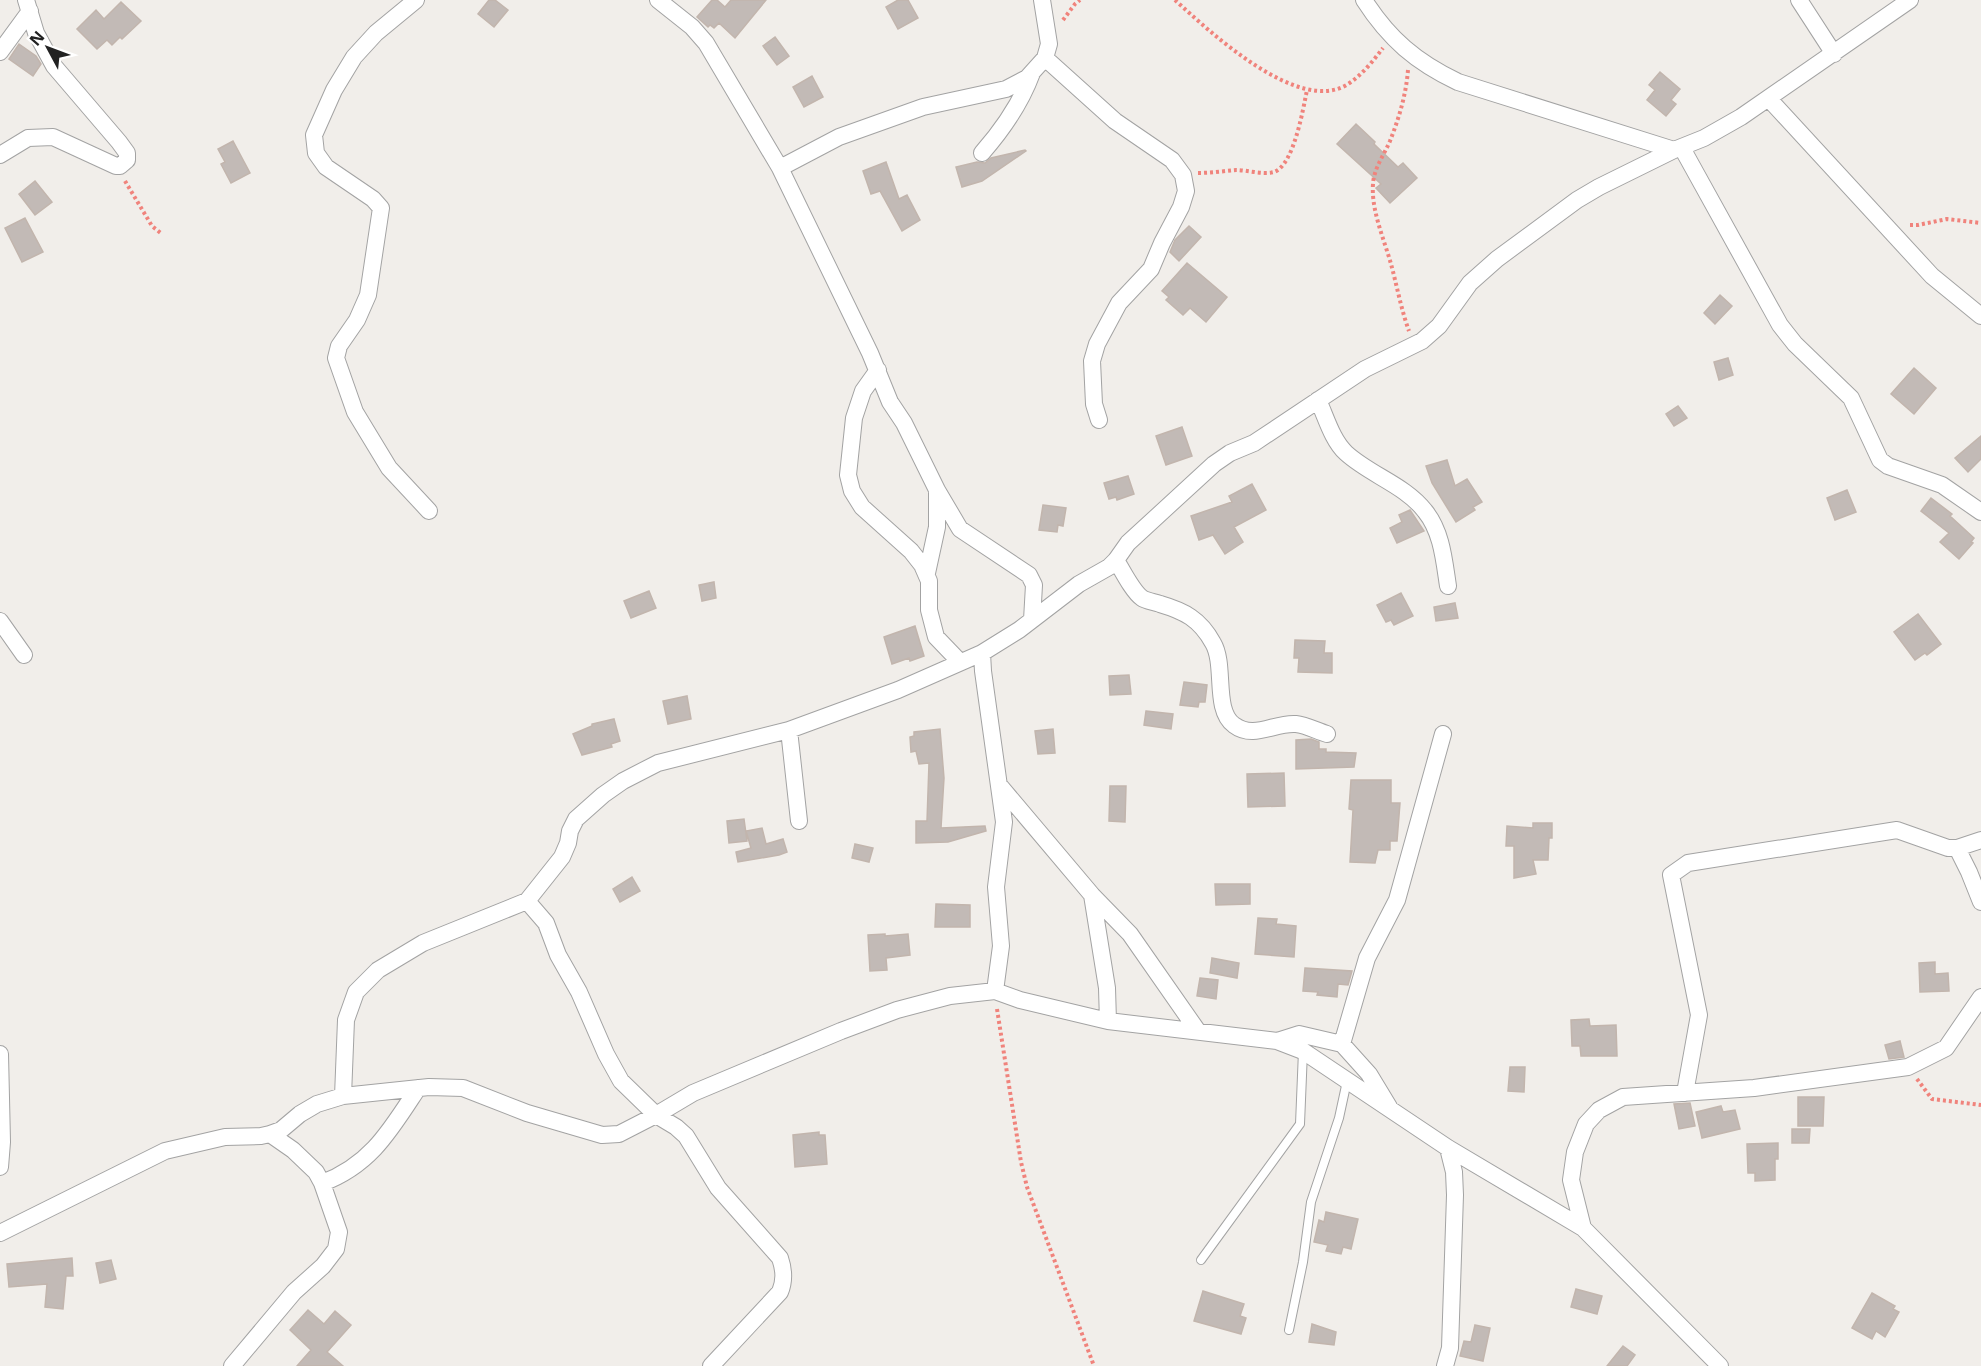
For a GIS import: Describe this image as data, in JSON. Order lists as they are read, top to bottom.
{
  "north": "top left"
}
